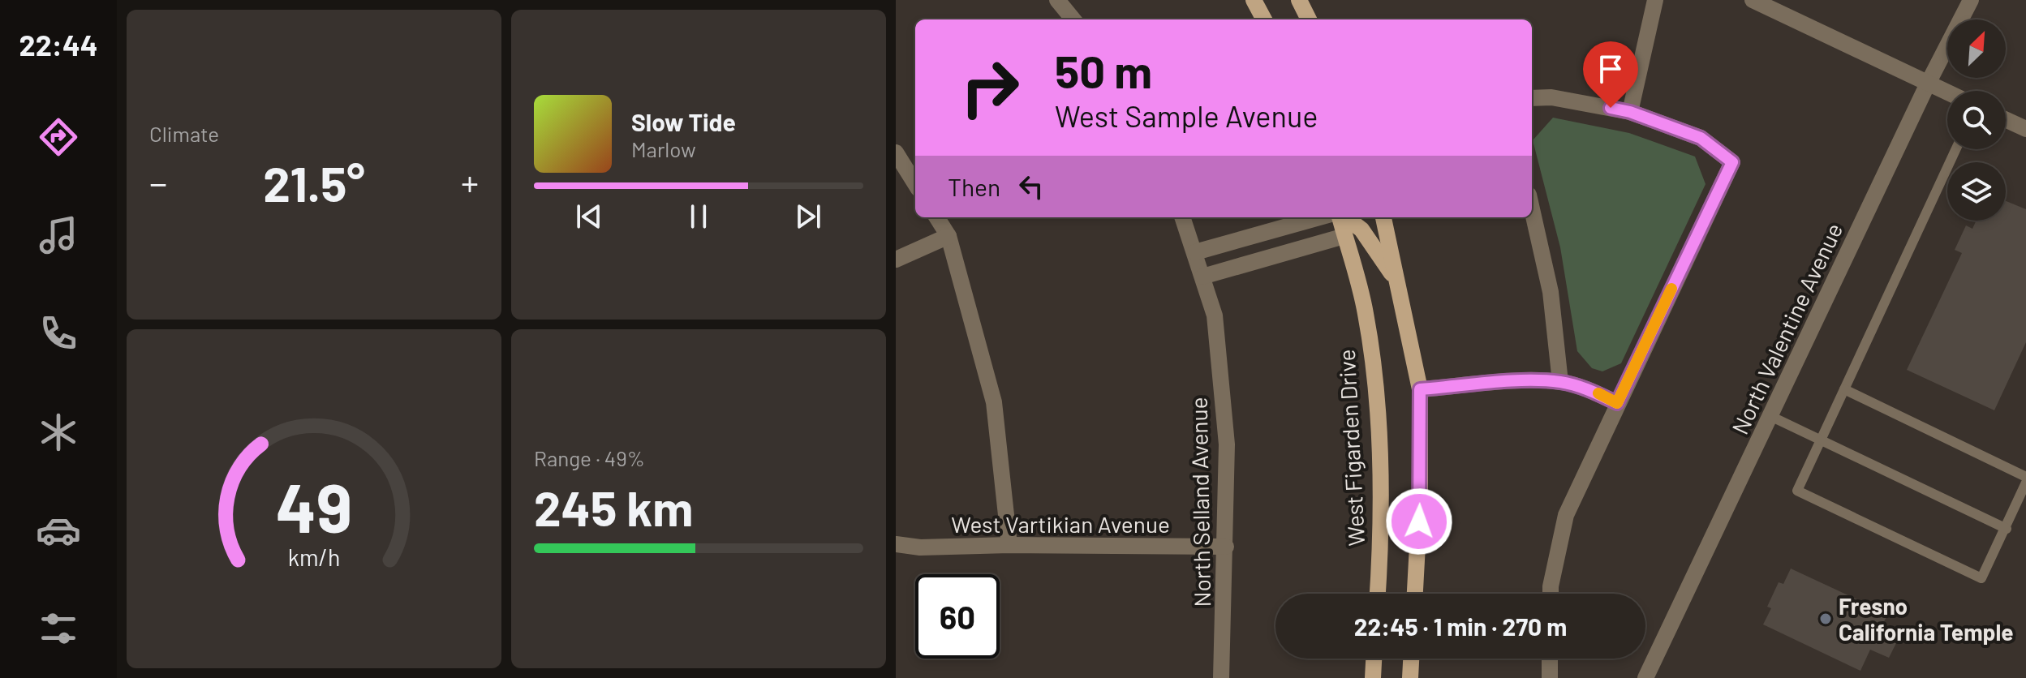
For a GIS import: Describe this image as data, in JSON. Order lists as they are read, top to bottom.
{
  "streets": {
    "main road": ["West Figarden Drive"],
    "street": ["North Valentine Avenue", "North Selland Avenue", "West Vartikian Avenue"]
  },
  "crossings": [
    ["North Selland Avenue", "West Vartikian Avenue"]
  ],
  "places": ["Fresno California Temple"],
  "north": "top right",
  "page": {
    "tabs": "22:44",
    "tile": [
      "Climate",
      ["Range · 49%", "245 km"]
    ],
    "turn": ["50 m", "West Sample Avenue"],
    "song": ["Slow Tide", "Marlow"],
    "heat": ["−", "21.5°", "+"],
    "then": "Then",
    "limit": "60",
    "trip": "22:45 · 1 min · 270 m",
    "gauge": ["49", "km/h"]
  }
}
